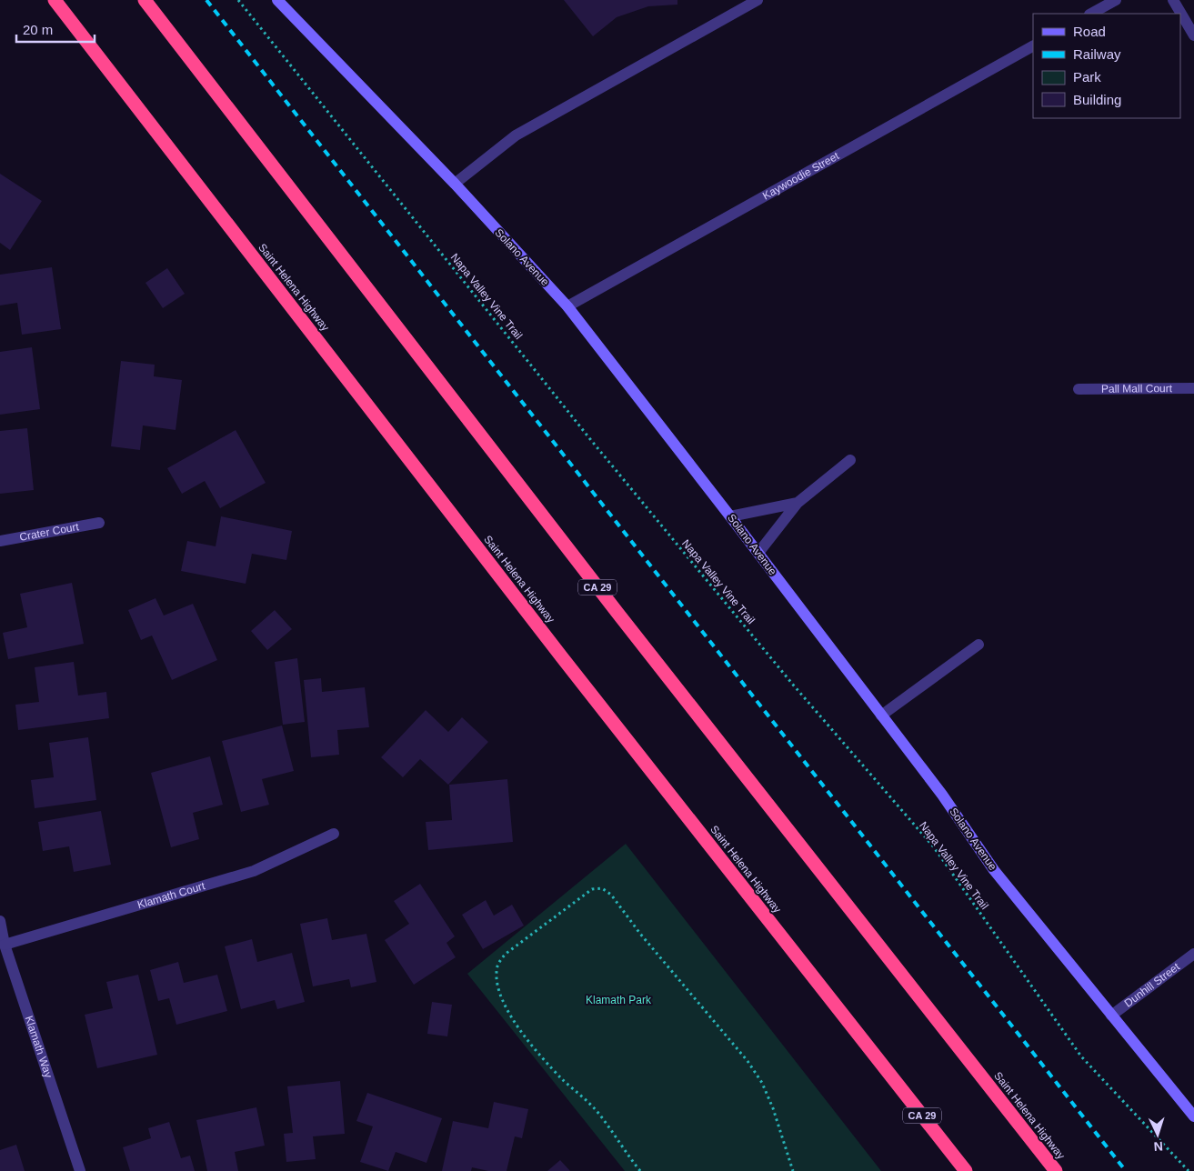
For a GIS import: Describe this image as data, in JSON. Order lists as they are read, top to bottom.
{
  "streets": {
    "highway": ["Saint Helena Highway", "CA 29"],
    "street": [
      "Kaywoodie Street",
      "Solano Avenue",
      "Pall Mall Court",
      "Crater Court",
      "Klamath Court",
      "Dunhill Street",
      "Klamath Way"
    ],
    "path": ["Napa Valley Vine Trail"]
  },
  "crossings": [
    ["Kaywoodie Street", "Solano Avenue"],
    ["Solano Avenue", "Dunhill Street"],
    ["Klamath Court", "Klamath Way"]
  ],
  "parks": ["Klamath Park"],
  "legend": [
    "Road",
    "Railway",
    "Park",
    "Building"
  ],
  "scale_bar": "20 m",
  "north": "bottom"
}
